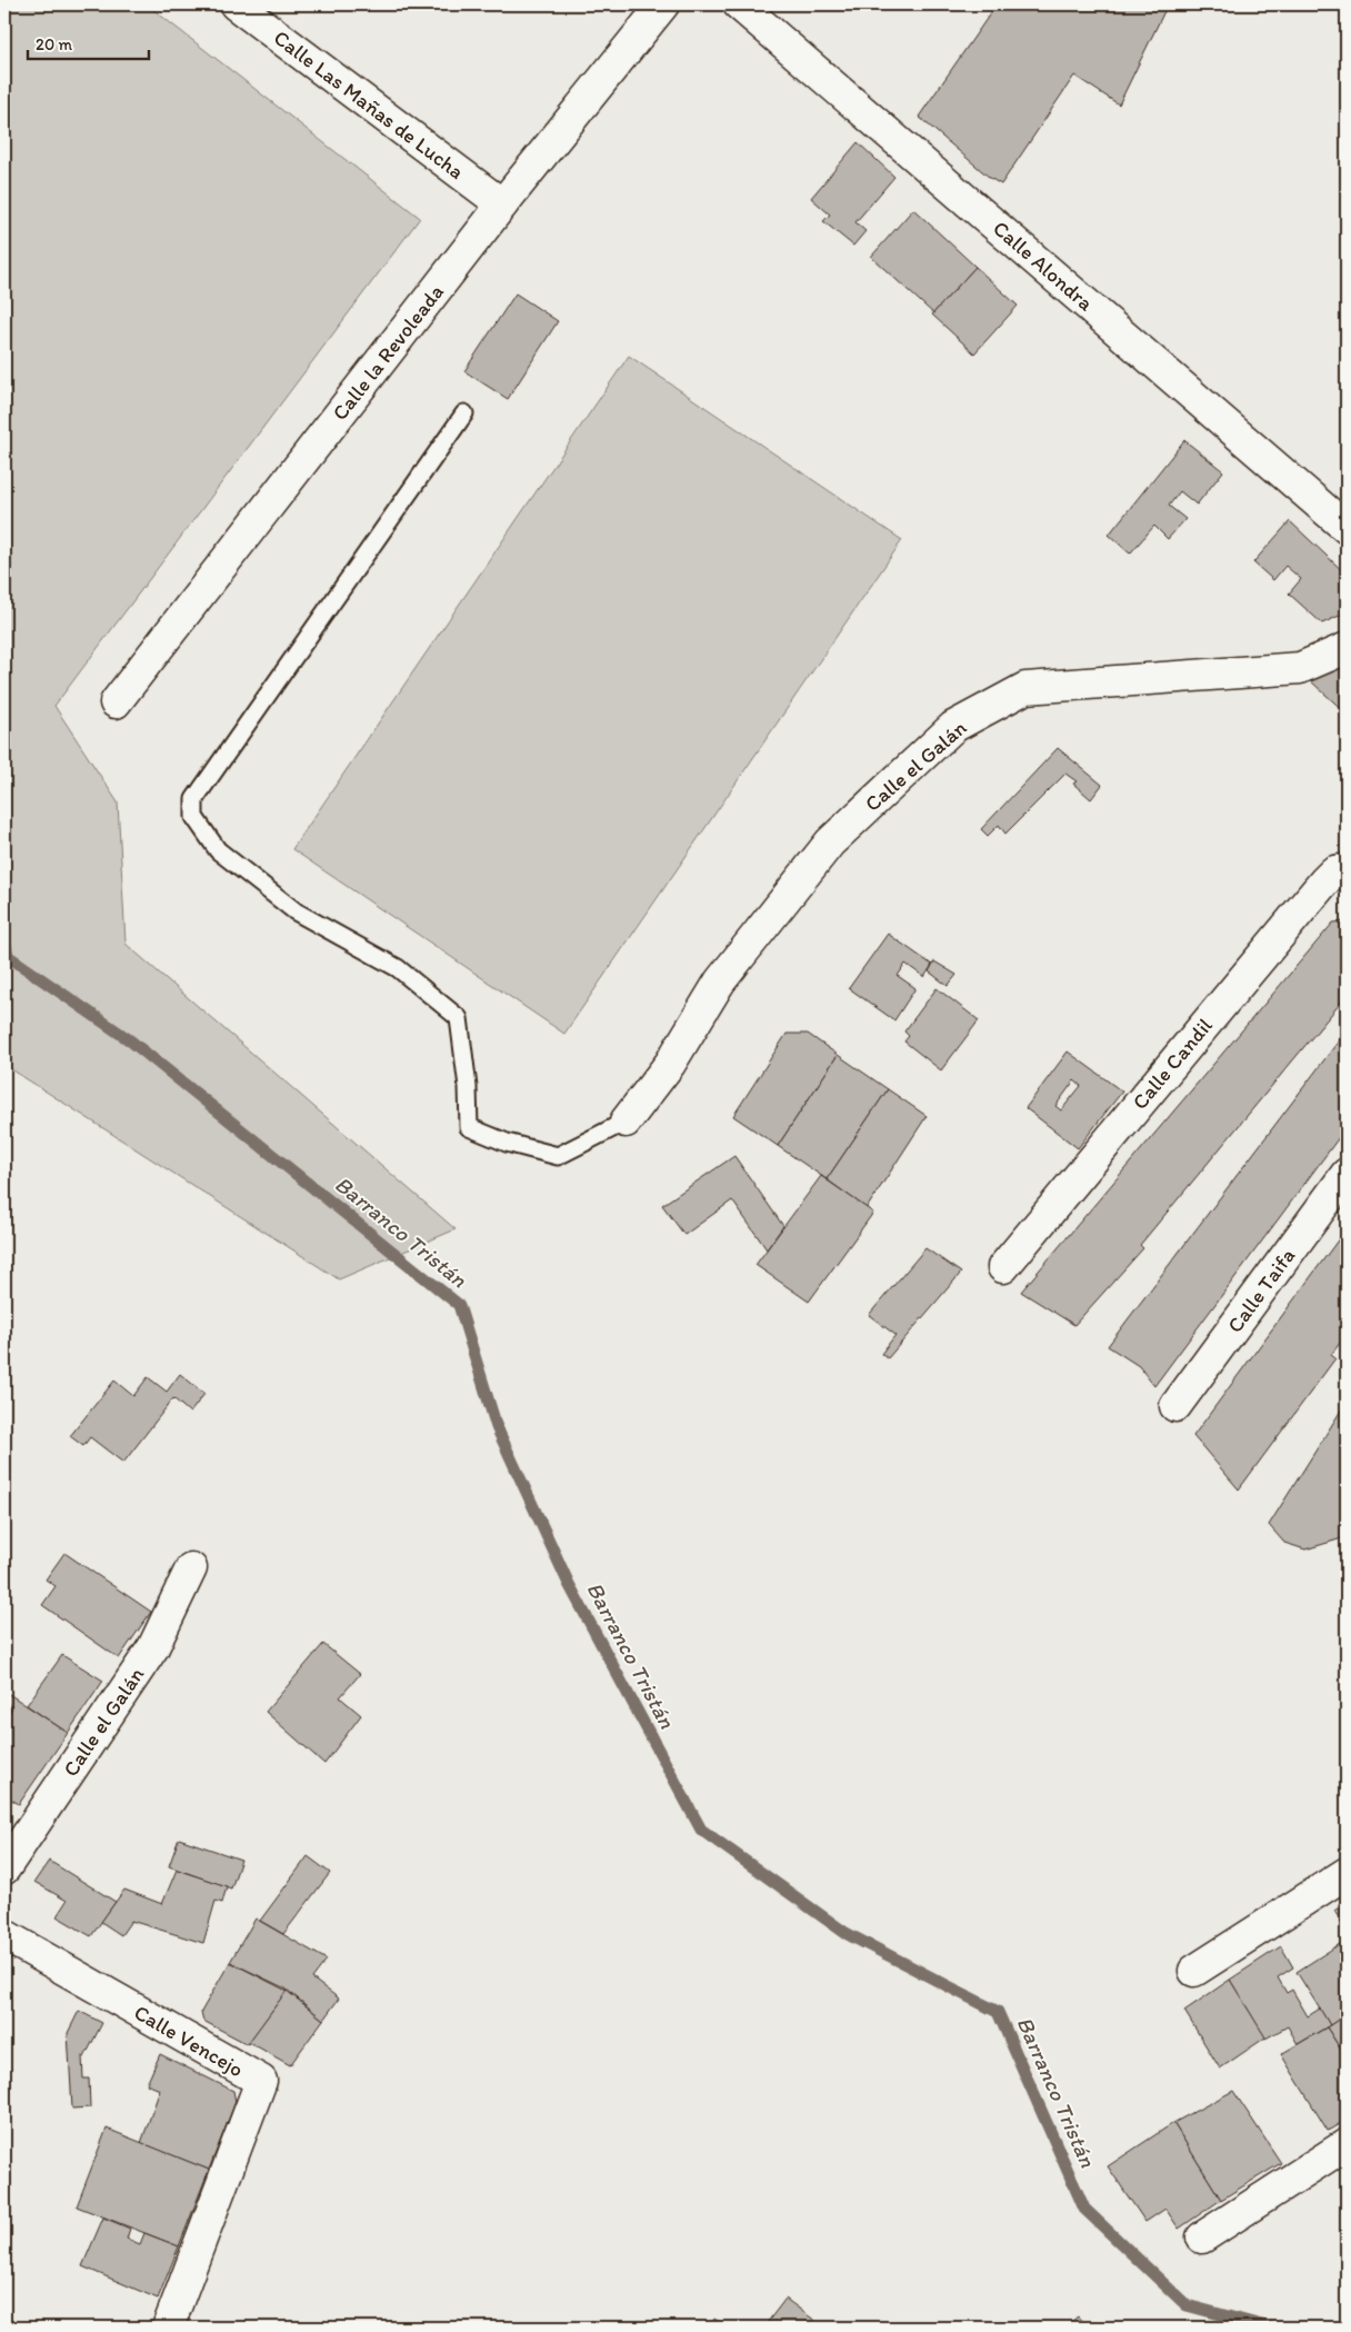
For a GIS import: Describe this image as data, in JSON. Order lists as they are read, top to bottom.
{
  "streets": {
    "street": [
      "Calle Las Mañas de Lucha",
      "Calle Alondra",
      "Calle la Revoleada",
      "Calle el Galán",
      "Calle Candil",
      "Calle Taifa",
      "Calle Vencejo"
    ]
  },
  "crossings": [
    ["Calle Las Mañas de Lucha", "Calle la Revoleada"]
  ],
  "water": ["Barranco Tristán"],
  "scale_bar": "20 m"
}
